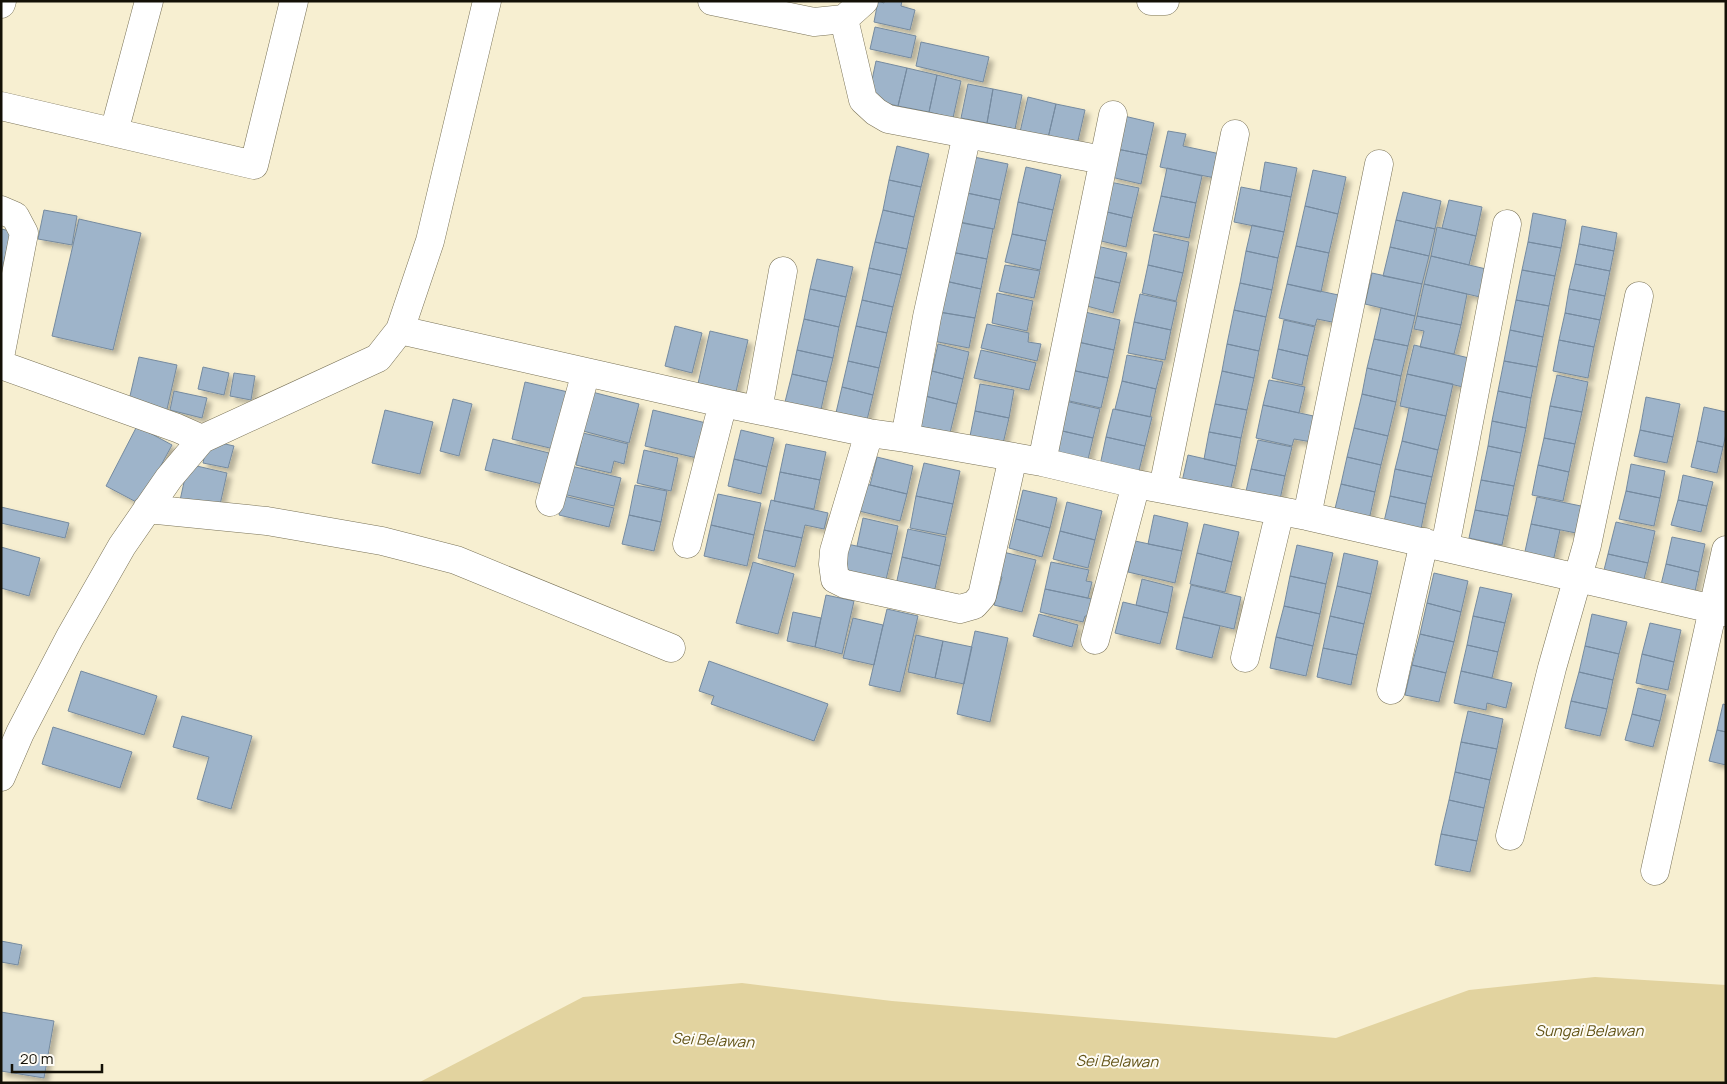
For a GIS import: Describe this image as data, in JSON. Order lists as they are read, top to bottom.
{
  "water": ["Sungai Belawan", "Sei Belawan"],
  "scale_bar": "20 m"
}
